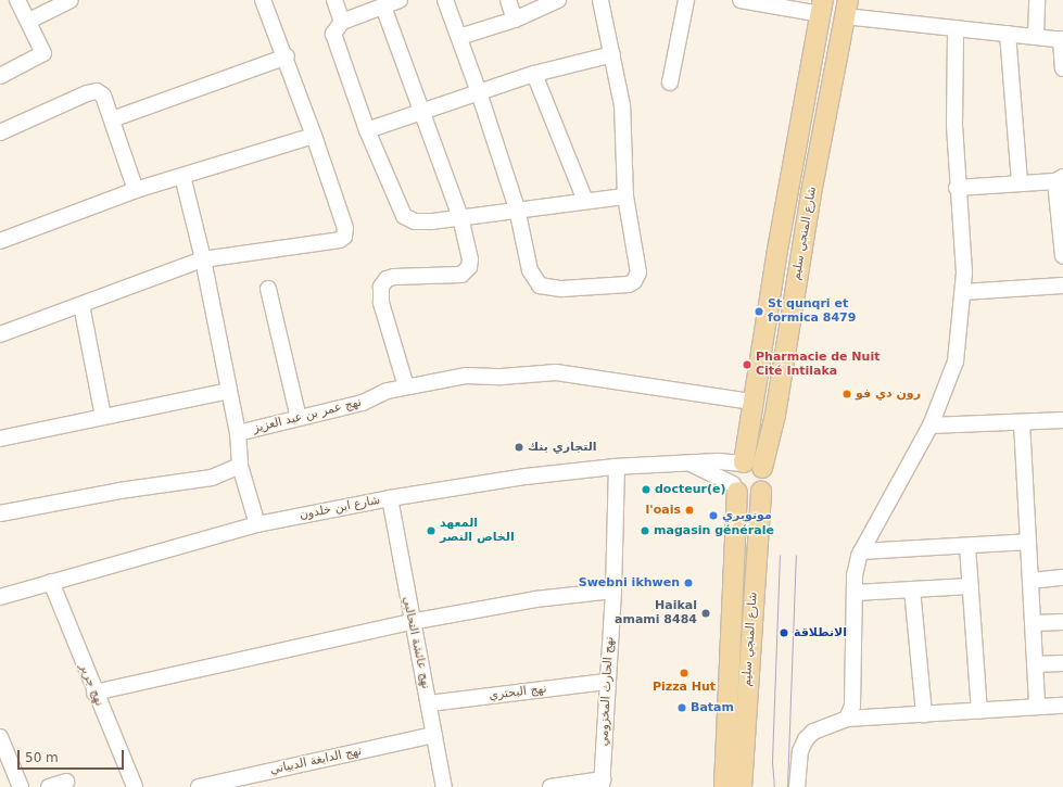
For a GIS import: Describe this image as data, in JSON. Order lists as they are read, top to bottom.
{
  "streets": {
    "main road": ["شارع المنجي سليم"],
    "street": [
      "نهج عمر بن عبد العزيز",
      "شارع ابن خلدون",
      "نهج عائشة التحالبي",
      "نهج جرير",
      "نهج الحارث المخزومي",
      "نهج البحتري",
      "نهج الدابغة الدبياني"
    ]
  },
  "crossings": [
    ["شارع المنجي سليم", "نهج عمر بن عبد العزيز"],
    ["شارع ابن خلدون", "نهج عائشة التحالبي"],
    ["شارع ابن خلدون", "نهج جرير"],
    ["شارع ابن خلدون", "نهج الحارث المخزومي"],
    ["نهج عائشة التحالبي", "نهج البحتري"],
    ["نهج عائشة التحالبي", "نهج الدابغة الدبياني"],
    ["نهج الحارث المخزومي", "نهج البحتري"]
  ],
  "places": [
    "St qunqri et formica 8479",
    "Pharmacie de Nuit Cité Intilaka",
    "رون دي فو",
    "التجاري بنك",
    "docteur(e)",
    "l'oais",
    "مونوبري",
    "المعهد الخاص النصر",
    "magasin générale",
    "Swebni ikhwen",
    "Haikal amami 8484",
    "الانطلاقة",
    "Pizza Hut",
    "Batam"
  ],
  "scale_bar": "50 m"
}
